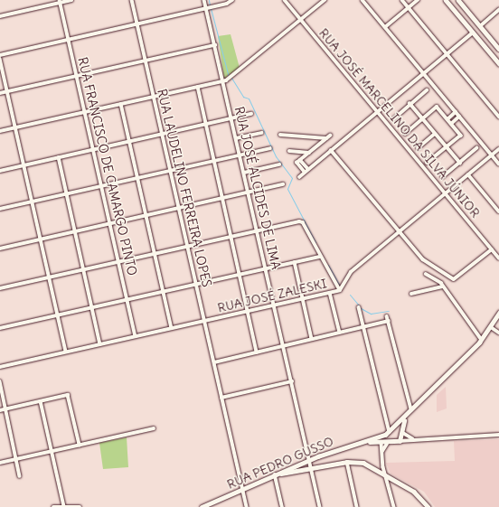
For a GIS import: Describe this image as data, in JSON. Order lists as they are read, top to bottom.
{
  "streets": {
    "main road": ["RUA PEDRO GUSSO"],
    "street": [
      "RUA JOSÉ MARCELINO DA SILVA JÚNIOR",
      "RUA FRANCISCO DE CAMARGO PINTO",
      "RUA LAUDELINO FERREIRA LOPES",
      "RUA JOSÉ ALCIDES DE LIMA",
      "RUA JOSÉ ZALESKI"
    ]
  },
  "crossings": [
    ["RUA JOSÉ MARCELINO DA SILVA JÚNIOR", "RUA JOSÉ ZALESKI"],
    ["RUA FRANCISCO DE CAMARGO PINTO", "RUA JOSÉ ZALESKI"],
    ["RUA LAUDELINO FERREIRA LOPES", "RUA JOSÉ ZALESKI"],
    ["RUA LAUDELINO FERREIRA LOPES", "RUA PEDRO GUSSO"],
    ["RUA JOSÉ ALCIDES DE LIMA", "RUA JOSÉ ZALESKI"],
    ["RUA JOSÉ ALCIDES DE LIMA", "RUA PEDRO GUSSO"]
  ]
}
